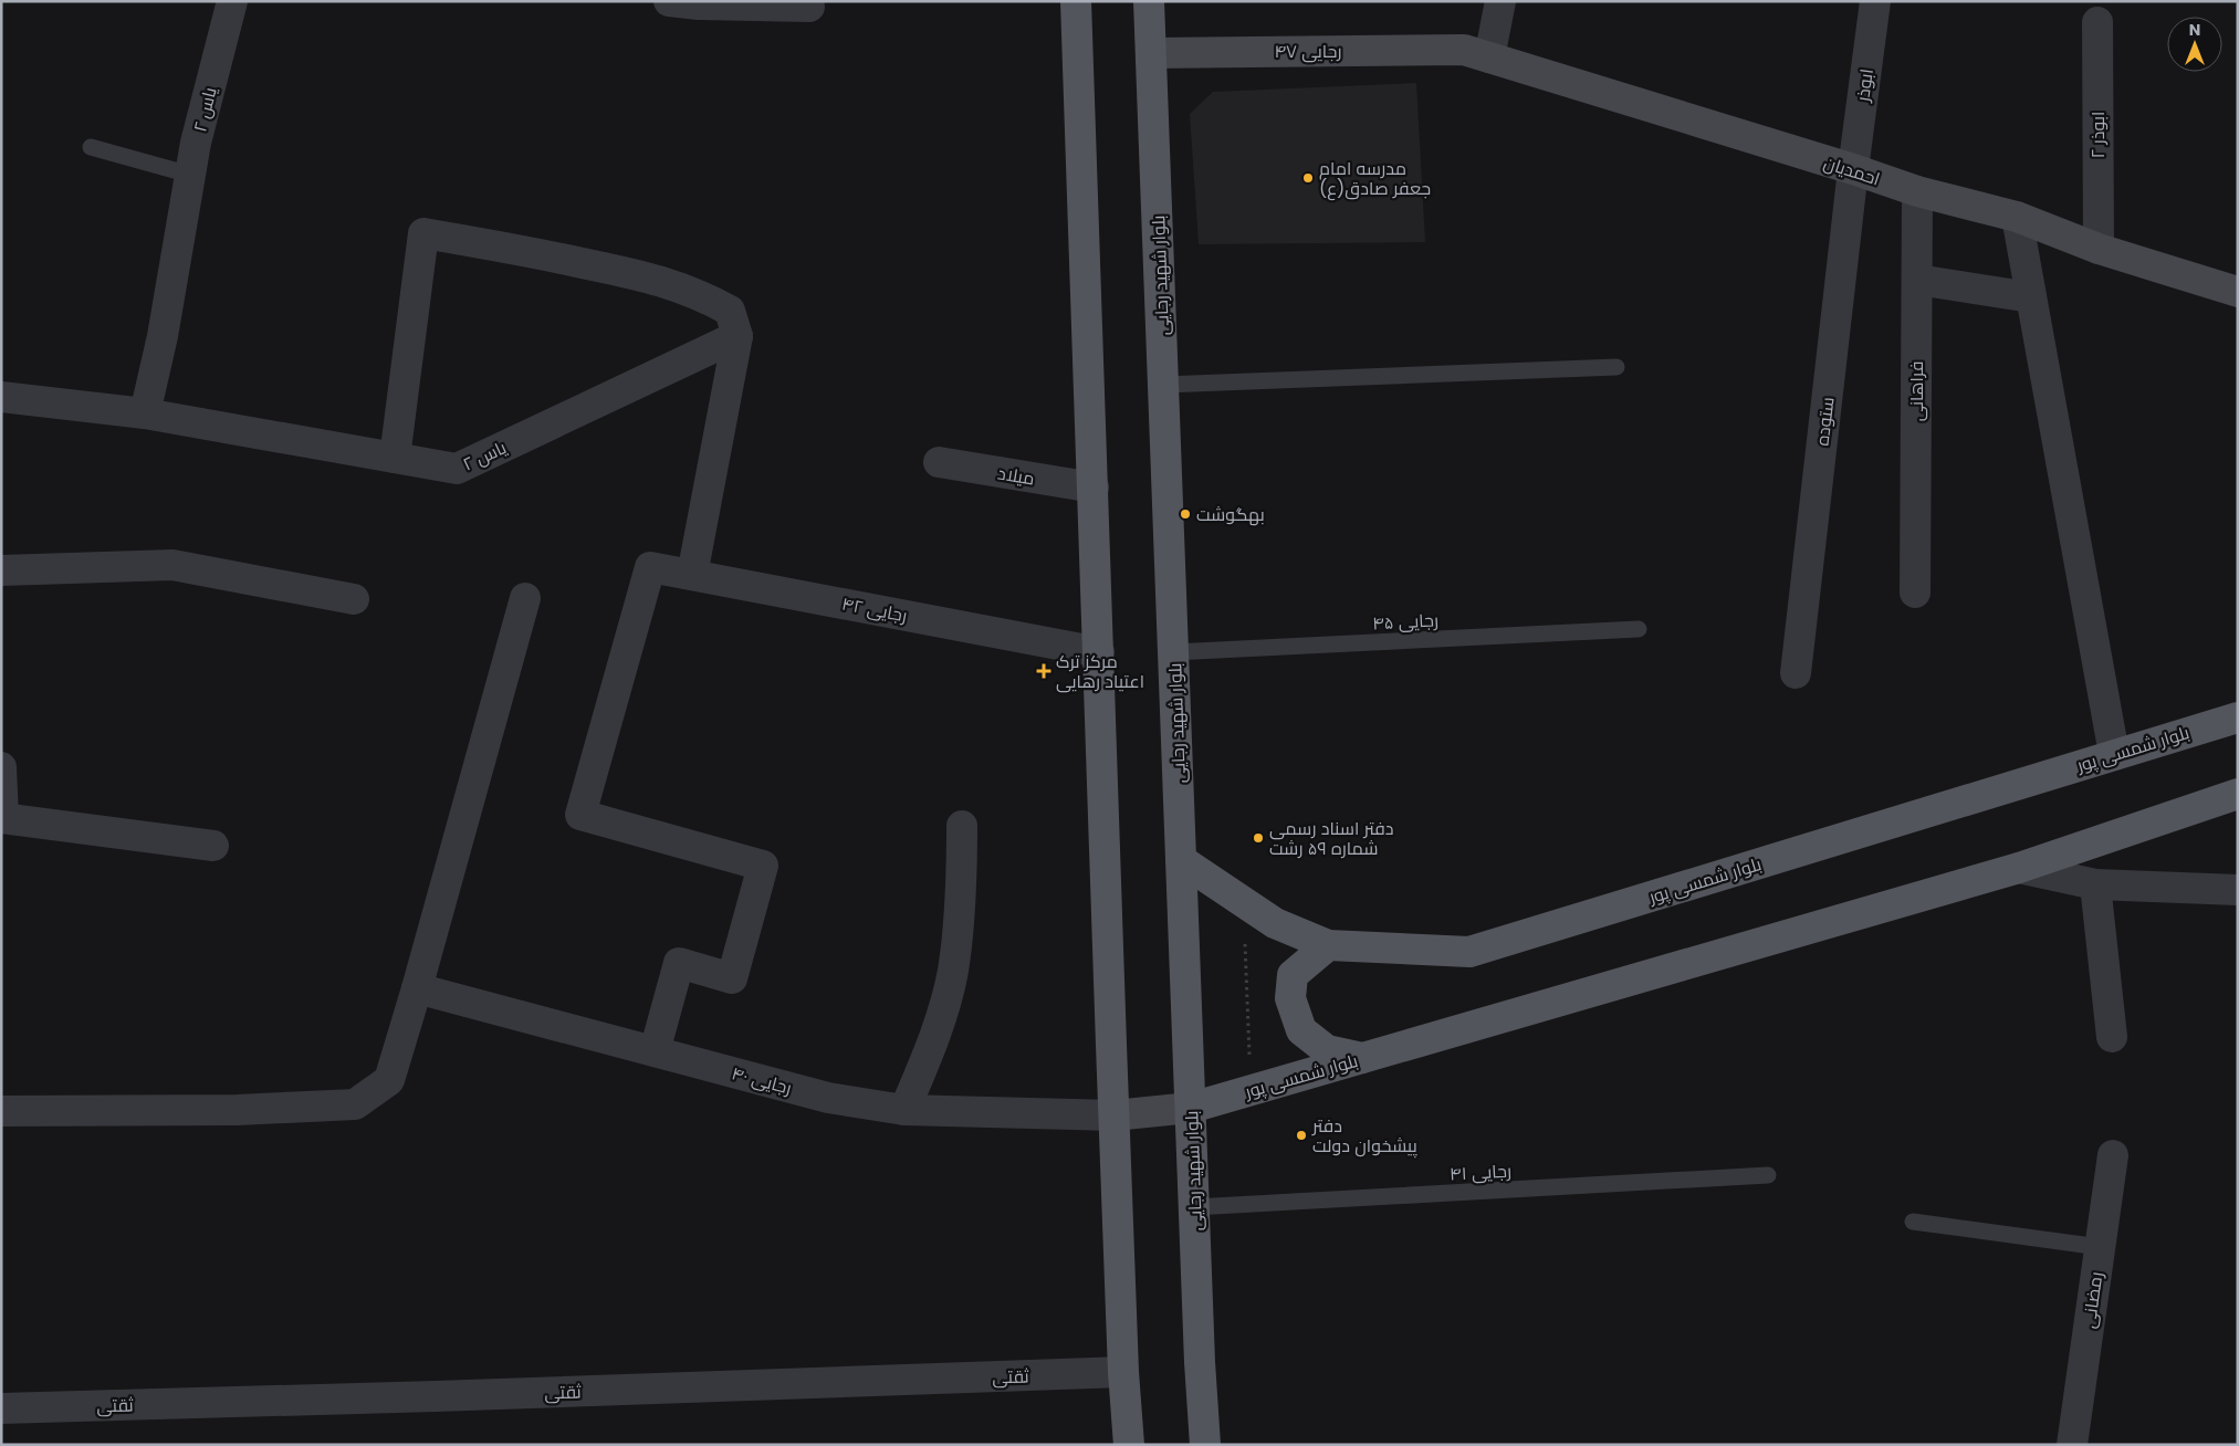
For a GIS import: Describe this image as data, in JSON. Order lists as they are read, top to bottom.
{
  "streets": {
    "main road": ["بلوار شهید رجایی", "بلوار شمسی پور"],
    "street": [
      "رجایی ۴۷",
      "ابوذر",
      "یاس ۲",
      "ابوذر ۲",
      "احمدیان",
      "فراهانی",
      "ستوده",
      "میلاد",
      "رجایی ۴۲",
      "رجایی ۴۰",
      "رمضانی",
      "ثقتی"
    ],
    "lane": ["رجایی ۴۵", "رجایی ۴۱"]
  },
  "crossings": [
    ["رجایی ۴۷", "احمدیان"],
    ["رجایی ۴۷", "بلوار شهید رجایی"],
    ["ابوذر", "احمدیان"],
    ["ابوذر", "ستوده"],
    ["ابوذر ۲", "احمدیان"],
    ["احمدیان", "فراهانی"],
    ["احمدیان", "ستوده"],
    ["بلوار شهید رجایی", "رجایی ۴۵"],
    ["بلوار شهید رجایی", "بلوار شمسی پور"],
    ["بلوار شهید رجایی", "رجایی ۴۱"],
    ["رجایی ۴۲", "رجایی ۴۰"]
  ],
  "places": {
    "other": [
      "مدرسه امام جعفر صادق(ع)",
      "بهگوشت",
      "دفتر اسناد رسمی شماره ۵۹ رشت",
      "دفتر پیشخوان دولت"
    ],
    "health": ["مرکز ترک اعتیاد رهایی"]
  },
  "north": "top"
}
